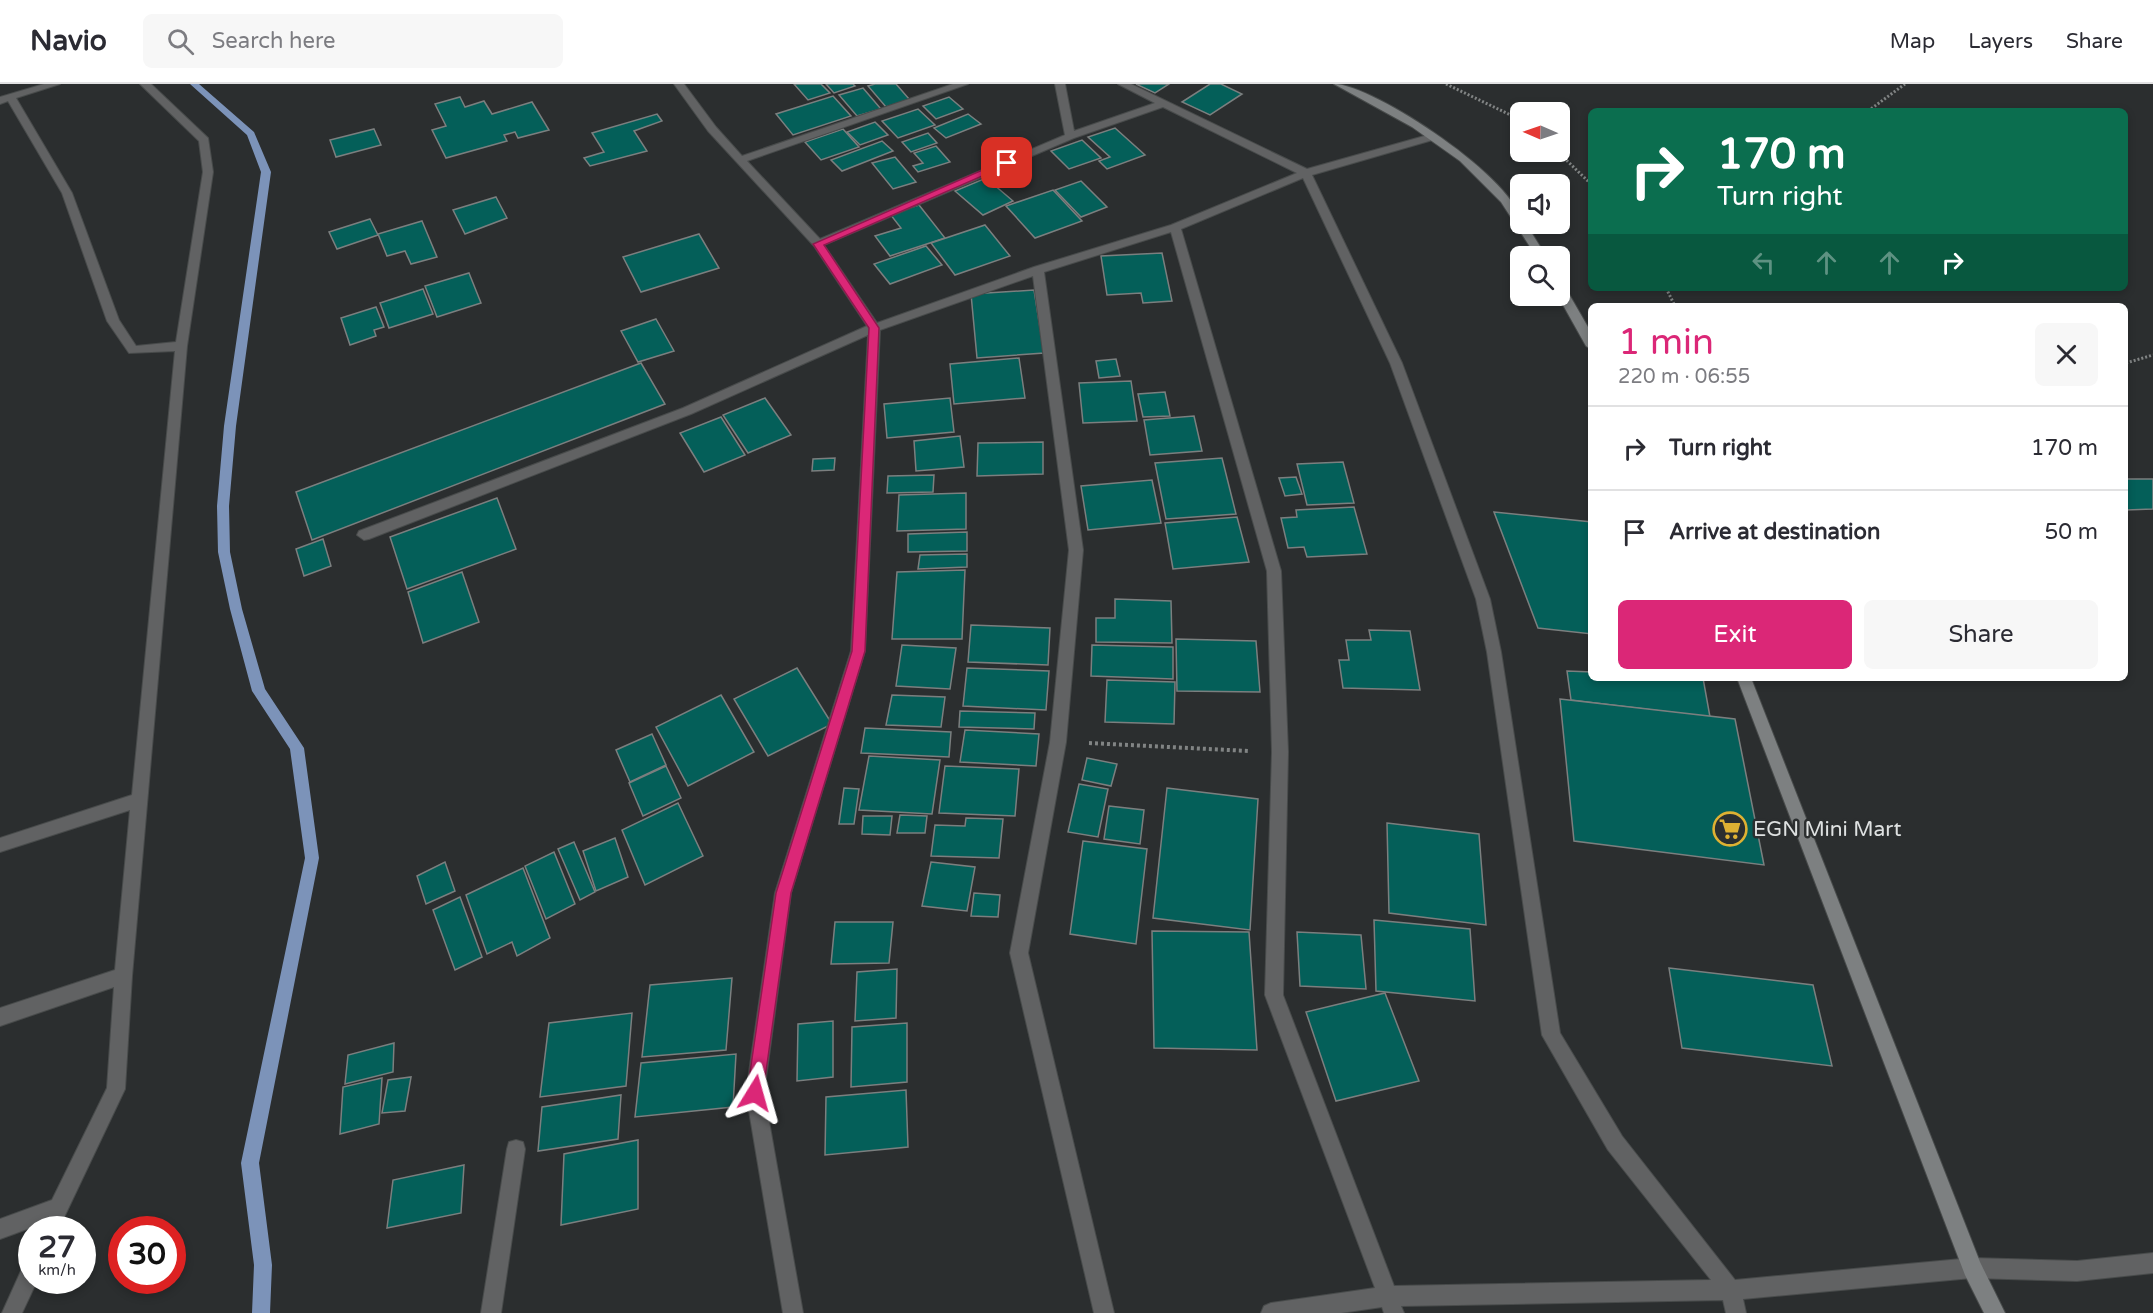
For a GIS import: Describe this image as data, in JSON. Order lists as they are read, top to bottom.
{
  "places": {
    "supermarket": ["EGN Mini Mart"]
  },
  "north": "left",
  "page": {
    "header": "Navio",
    "search": "Search here",
    "nav": ["Map", "Layers", "Share"],
    "turn": ["170 m", "Turn right"],
    "heading": ["1 min", "220 m · 06:55"],
    "list": [
      {
        "name": "Turn right",
        "value": "170 m"
      },
      {
        "name": "Arrive at destination",
        "value": "50 m"
      }
    ],
    "buttons": ["Exit", "Share"],
    "speed": "27 km/h",
    "limit": "30"
  }
}
